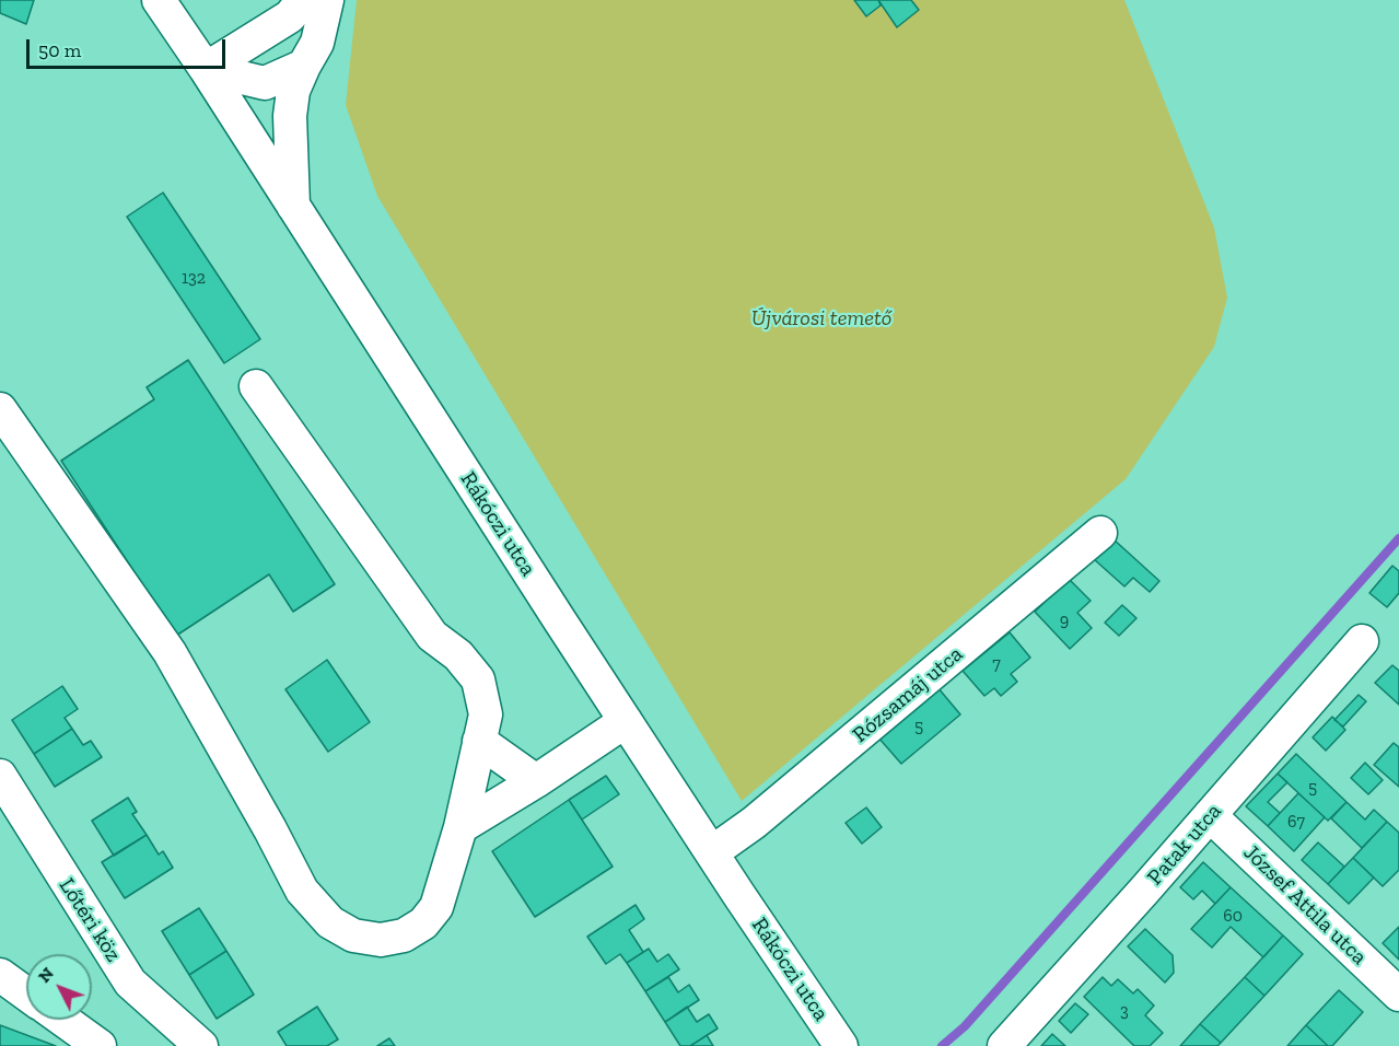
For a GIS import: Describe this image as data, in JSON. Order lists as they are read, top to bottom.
{
  "streets": {
    "street": [
      "Rákóczi utca",
      "Rózsamáj utca",
      "Patak utca",
      "József Attila utca",
      "Lőtéri köz"
    ]
  },
  "crossings": [
    ["Rákóczi utca", "Rózsamáj utca"],
    ["Patak utca", "József Attila utca"]
  ],
  "parks": ["Újvárosi temető"],
  "house_numbers": [
    "132",
    "9",
    "7",
    "5",
    "5",
    "67",
    "60",
    "3"
  ],
  "scale_bar": "50 m",
  "north": "top left"
}
